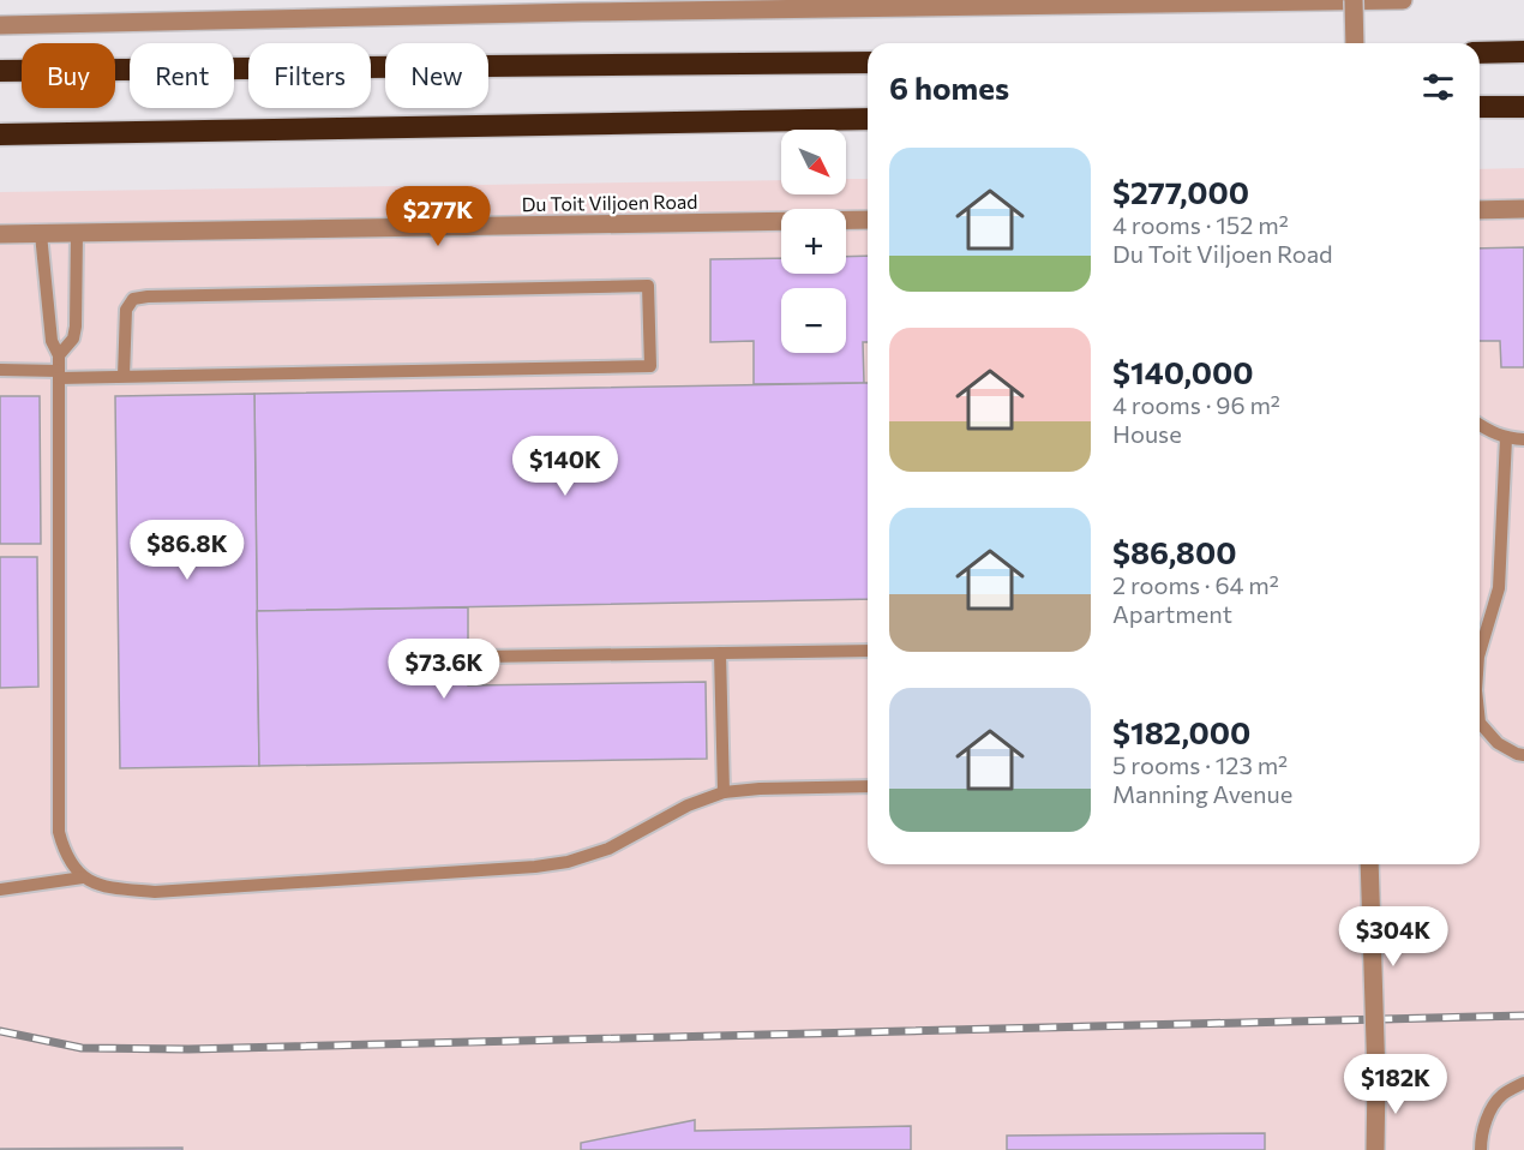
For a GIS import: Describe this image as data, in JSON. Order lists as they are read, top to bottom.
{
  "streets": {
    "street": ["Du Toit Viljoen Road"]
  },
  "north": "bottom right",
  "page": {
    "chip": [
      "Buy",
      "Rent",
      "Filters",
      "New"
    ],
    "heading": "6 homes",
    "map_buttons": ["+", "−"],
    "list": [
      {
        "name": "$277,000",
        "note": "4 rooms · 152 m² · Du Toit Viljoen Road"
      },
      {
        "name": "$140,000",
        "note": "4 rooms · 96 m² · House"
      },
      {
        "name": "$86,800",
        "note": "2 rooms · 64 m² · Apartment"
      },
      {
        "name": "$182,000",
        "note": "5 rooms · 123 m² · Manning Avenue"
      }
    ],
    "price": [
      "$277K",
      "$140K",
      "$86.8K",
      "$73.6K",
      "$304K",
      "$182K"
    ]
  }
}
